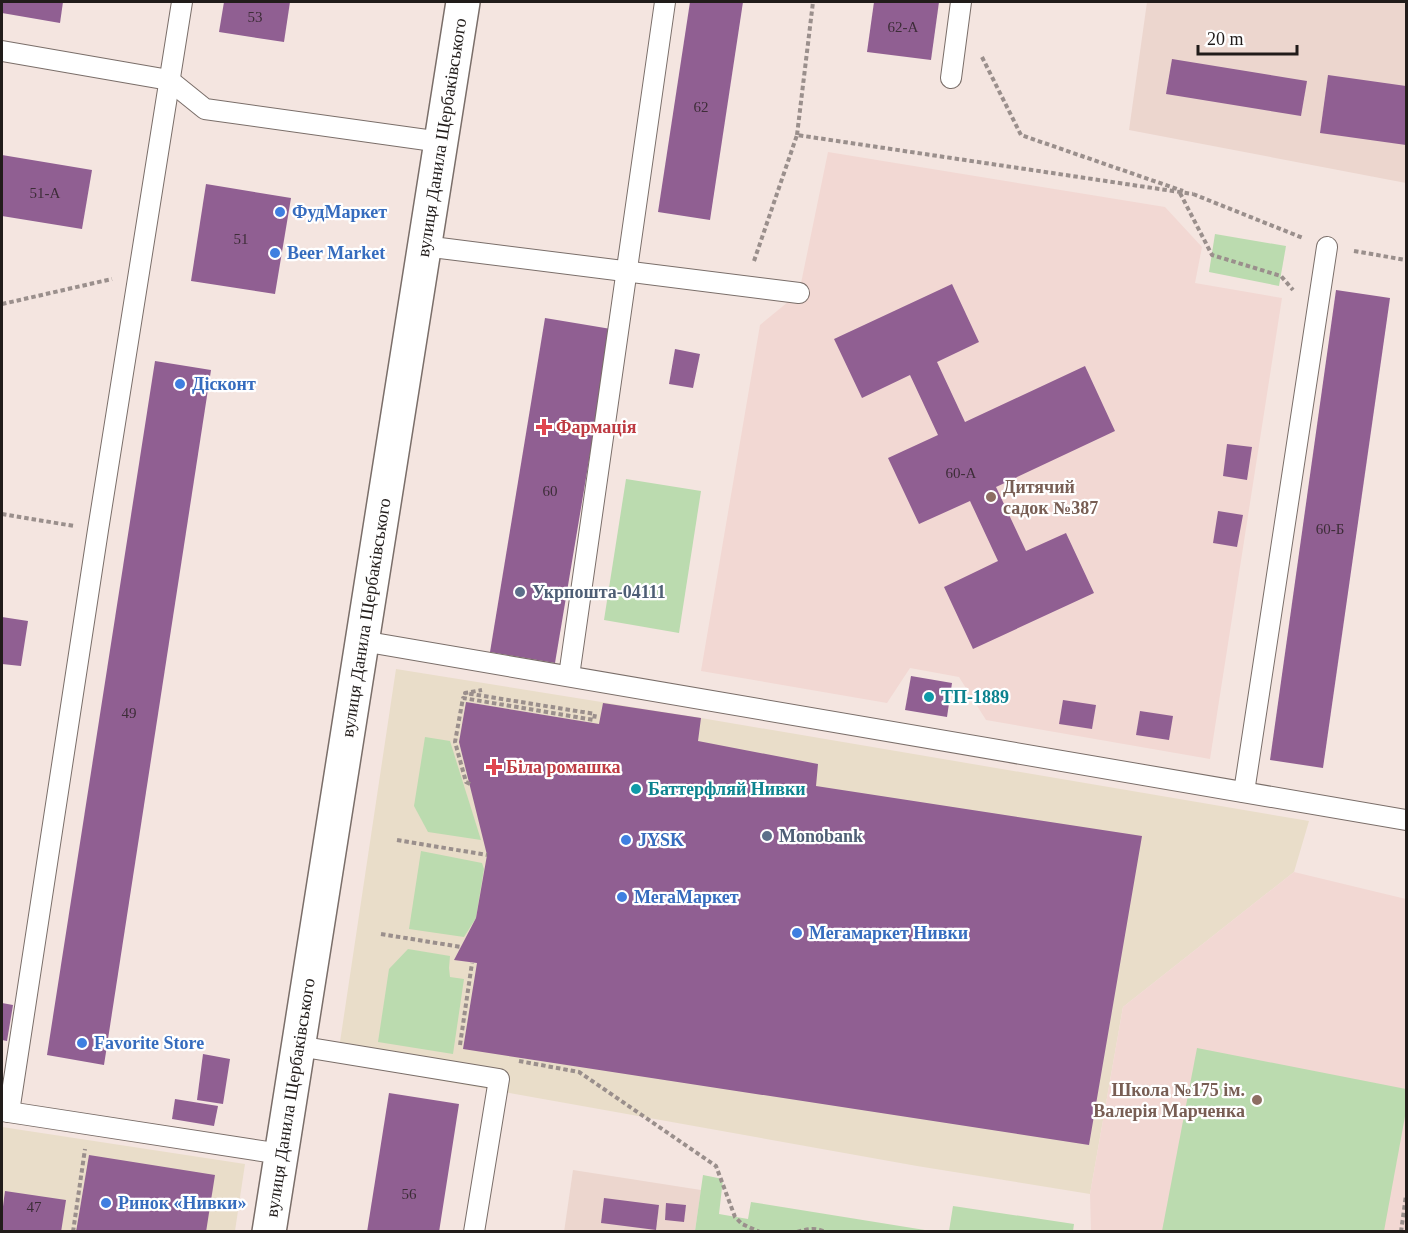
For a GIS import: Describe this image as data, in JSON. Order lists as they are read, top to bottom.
{
  "streets": {
    "main road": ["вулиця Данила Щербаківського"]
  },
  "places": {
    "other": [
      "ФудМаркет",
      "Beer Market",
      "Дісконт",
      "Дитячий садок №387",
      "Укрпошта-04111",
      "ТП-1889",
      "Баттерфляй Нивки",
      "Monobank",
      "JYSK",
      "МегаМаркет",
      "Мегамаркет Нивки",
      "Favorite Store",
      "Школа №175 ім. Валерія Марченка",
      "Ринок «Нивки»"
    ],
    "health": ["Фармація", "Біла ромашка"]
  },
  "house_numbers": [
    "53",
    "62-А",
    "62",
    "51-А",
    "51",
    "60-А",
    "60",
    "60-Б",
    "49",
    "56",
    "47"
  ],
  "scale_bar": "20 m"
}
